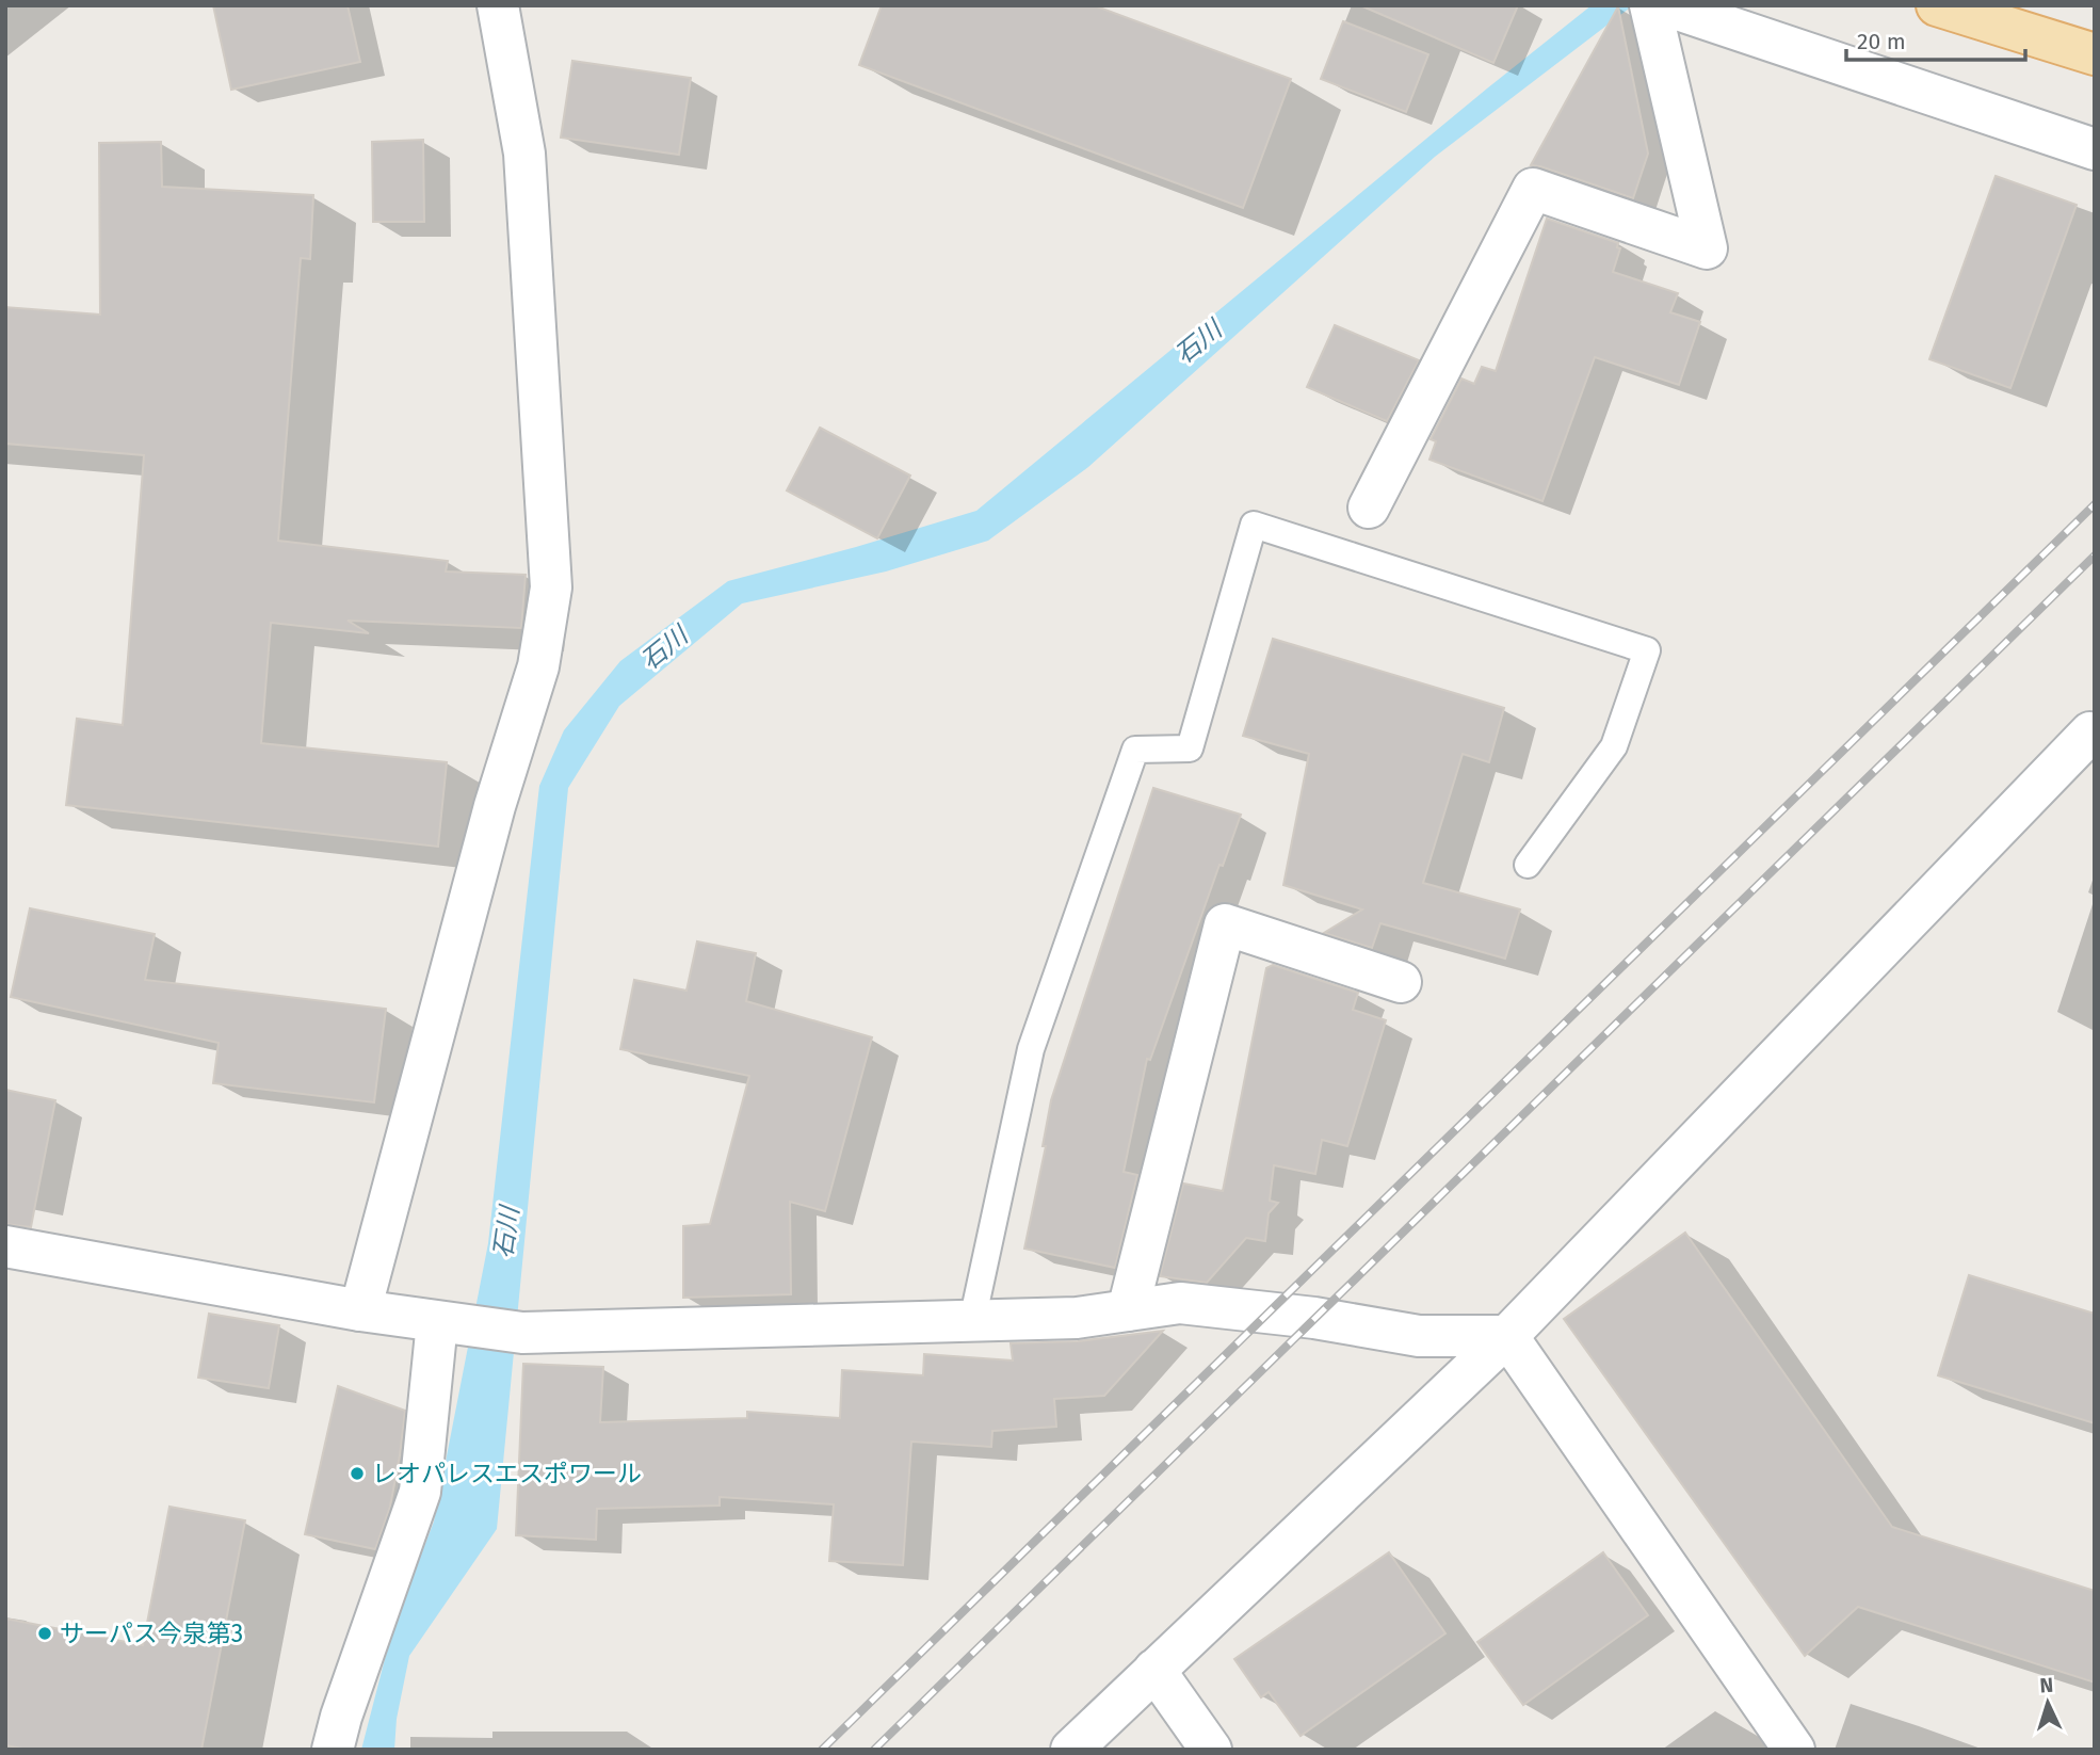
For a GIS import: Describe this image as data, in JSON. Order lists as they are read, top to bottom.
{
  "water": ["石川"],
  "places": ["レオパレスエスポワール", "サーパス今泉第3"],
  "scale_bar": "20 m",
  "north": "top"
}
